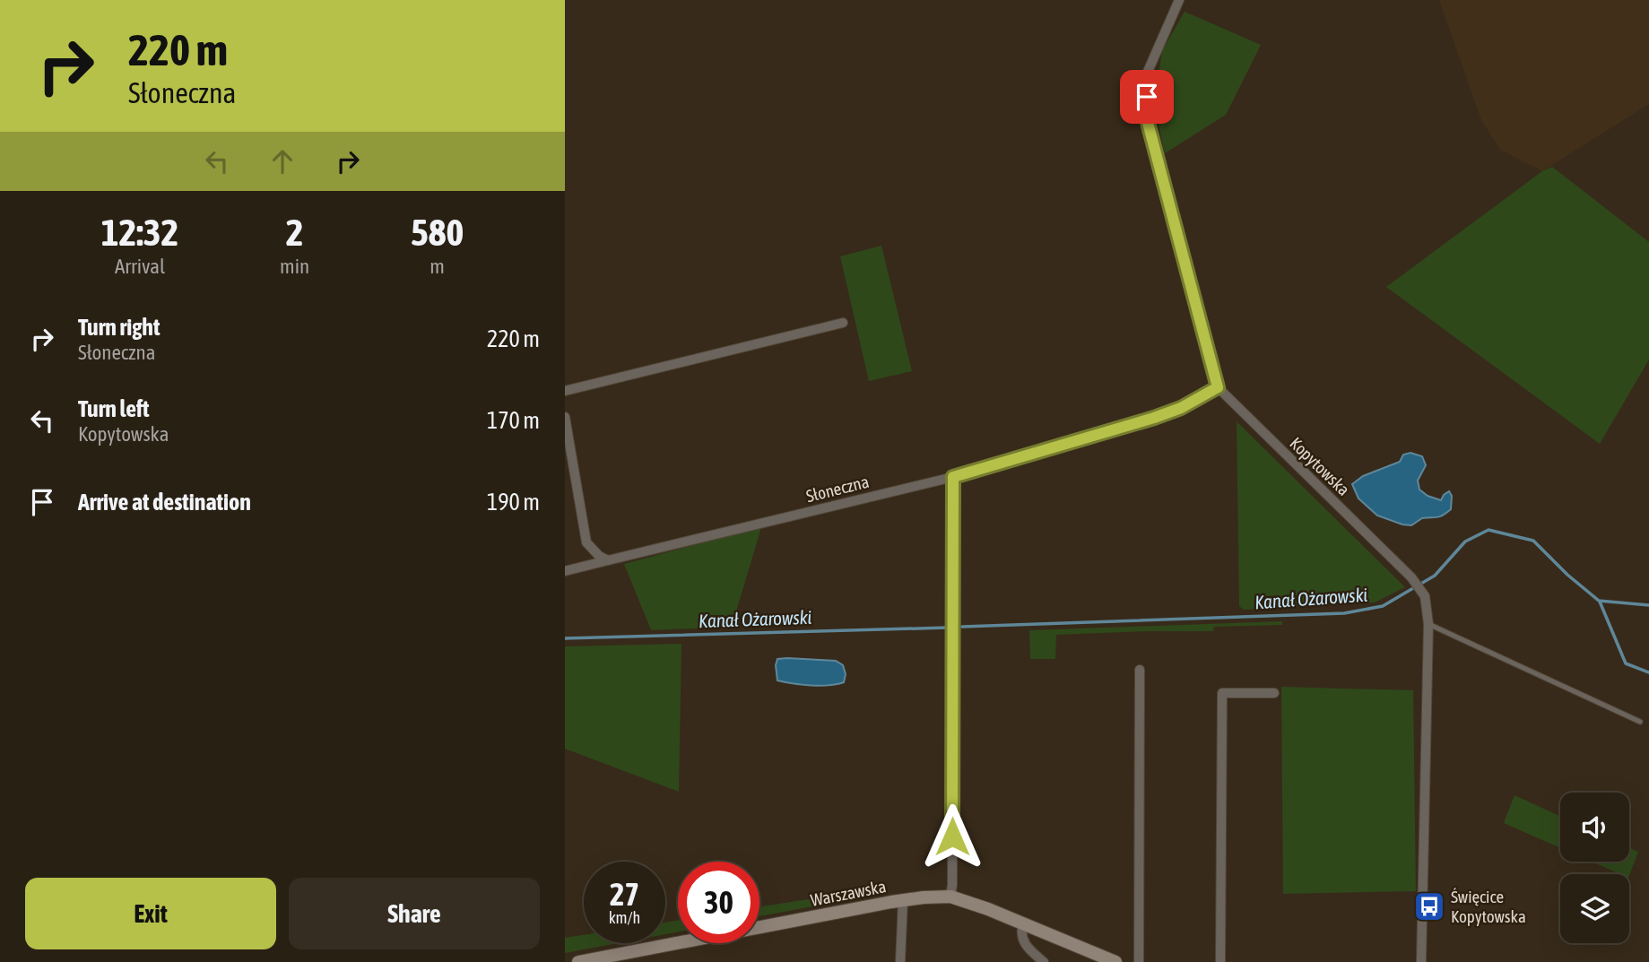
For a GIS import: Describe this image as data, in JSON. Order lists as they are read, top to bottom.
{
  "streets": {
    "main road": ["Warszawska"],
    "street": ["Kopytowska", "Słoneczna"]
  },
  "crossings": [
    ["Kopytowska", "Słoneczna"]
  ],
  "water": ["Kanał Ożarowski"],
  "places": {
    "bus stop": ["Święcice Kopytowska"]
  },
  "page": {
    "turn": ["220 m", "Słoneczna"],
    "eta": [
      "12:32",
      "Arrival",
      "2",
      "min",
      "580",
      "m"
    ],
    "list": [
      {
        "name": "Turn right",
        "note": "Słoneczna",
        "value": "220 m"
      },
      {
        "name": "Turn left",
        "note": "Kopytowska",
        "value": "170 m"
      },
      {
        "name": "Arrive at destination",
        "value": "190 m"
      }
    ],
    "speed": "27 km/h",
    "limit": "30",
    "buttons": ["Exit", "Share"]
  }
}
